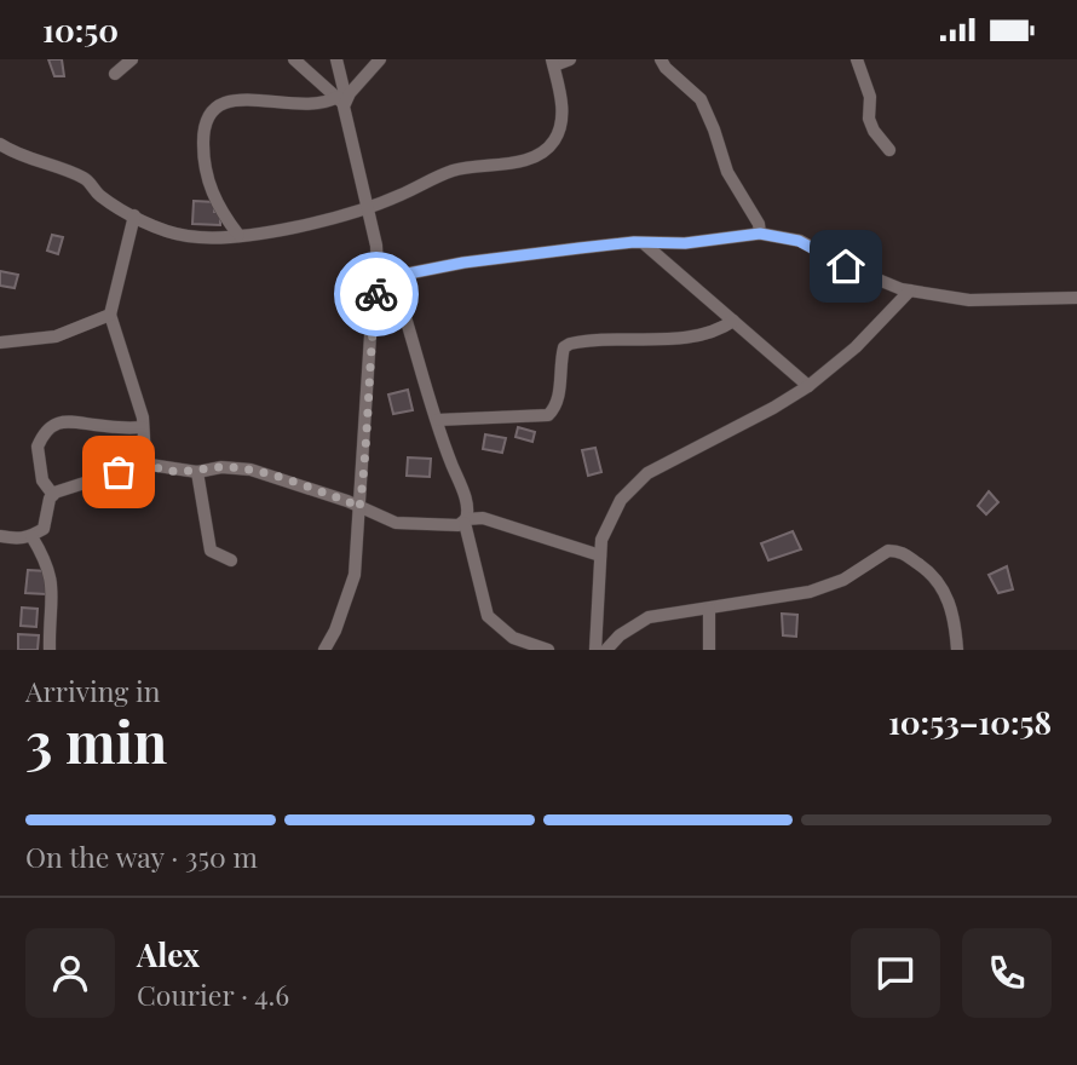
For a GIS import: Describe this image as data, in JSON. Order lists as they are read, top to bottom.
{
  "page": {
    "status": "10:50",
    "heading": ["3 min", "Arriving in", "10:53–10:58"],
    "panel": ["Alex", "Courier · 4.6"],
    "bar": "On the way · 350 m"
  }
}
